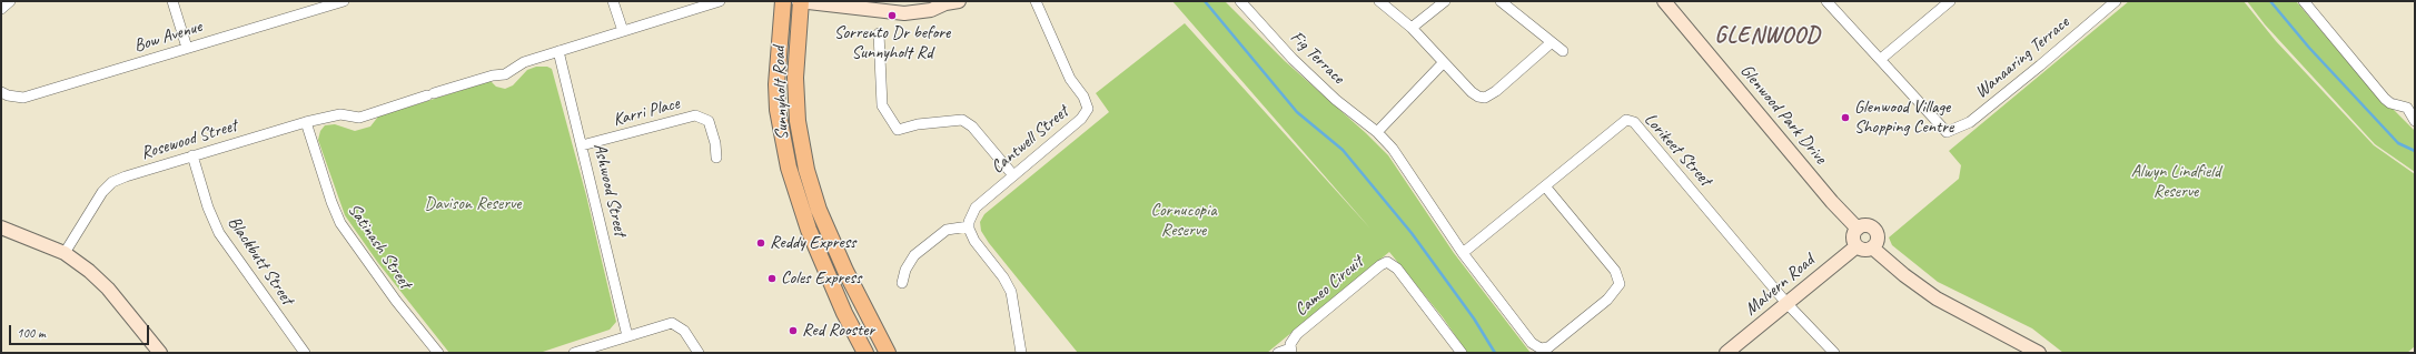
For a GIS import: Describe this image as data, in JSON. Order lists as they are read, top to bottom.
{
  "streets": {
    "main road": ["Sunnyholt Road"],
    "street": [
      "Bow Avenue",
      "Fig Terrace",
      "Wanaaring Terrace",
      "Karri Place",
      "Glenwood Park Drive",
      "Rosewood Street",
      "Cantwell Street",
      "Lorikeet Street",
      "Ashwood Street",
      "Satinash Street",
      "Blackbutt Street",
      "Malvern Road",
      "Cameo Circuit"
    ]
  },
  "crossings": [
    ["Fig Terrace", "Lorikeet Street"],
    ["Karri Place", "Ashwood Street"],
    ["Glenwood Park Drive", "Malvern Road"],
    ["Rosewood Street", "Ashwood Street"],
    ["Rosewood Street", "Satinash Street"],
    ["Rosewood Street", "Blackbutt Street"],
    ["Lorikeet Street", "Malvern Road"]
  ],
  "districts": ["GLENWOOD"],
  "parks": ["Alwyn Lindfield Reserve", "Davison Reserve", "Cornucopia Reserve"],
  "places": [
    "Sorrento Dr before Sunnyholt Rd",
    "Glenwood Village Shopping Centre",
    "Reddy Express",
    "Coles Express",
    "Red Rooster"
  ],
  "scale_bar": "100 m"
}
